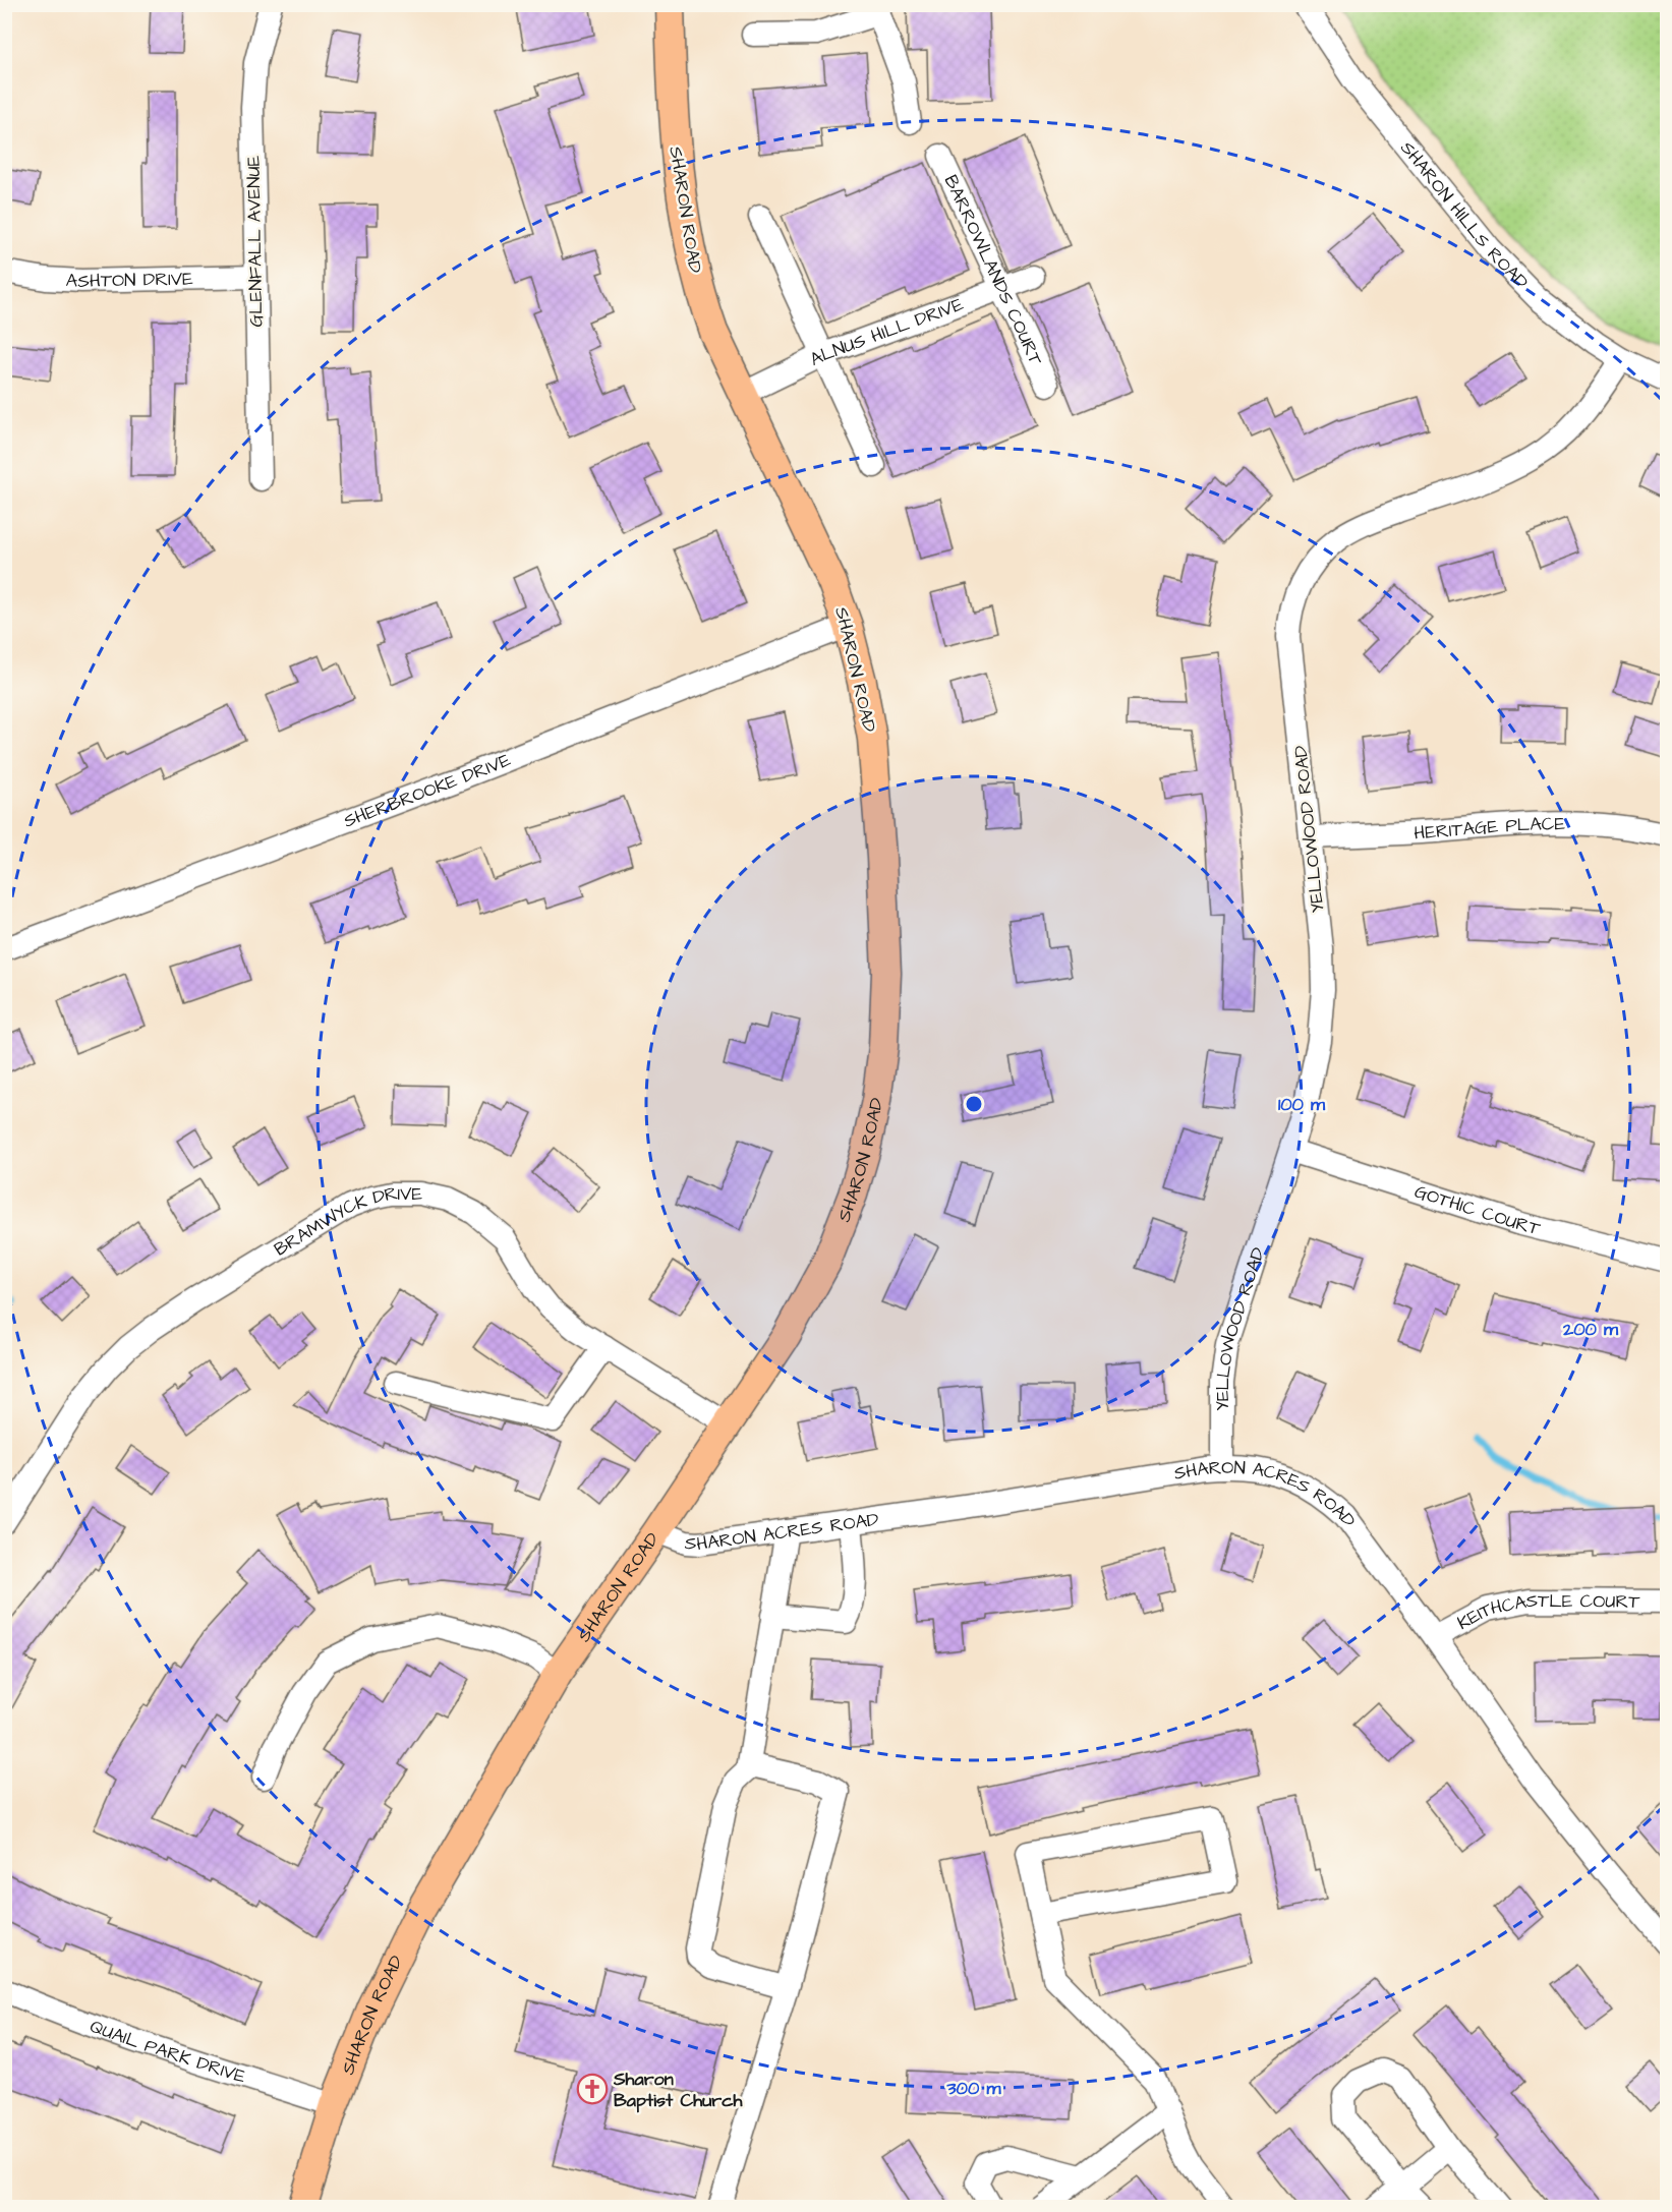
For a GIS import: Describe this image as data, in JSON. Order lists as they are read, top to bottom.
{
  "streets": {
    "main road": ["SHARON ROAD"],
    "street": [
      "SHARON HILLS ROAD",
      "GLENFALL AVENUE",
      "BARROWLANDS COURT",
      "ASHTON DRIVE",
      "ALNUS HILL DRIVE",
      "SHERBROOKE DRIVE",
      "HERITAGE PLACE",
      "YELLOWOOD ROAD",
      "GOTHIC COURT",
      "BRAMWYCK DRIVE",
      "SHARON ACRES ROAD",
      "KEITHCASTLE COURT",
      "QUAIL PARK DRIVE"
    ]
  },
  "crossings": [
    ["SHARON ROAD", "ALNUS HILL DRIVE"],
    ["SHARON ROAD", "SHERBROOKE DRIVE"],
    ["SHARON ROAD", "BRAMWYCK DRIVE"],
    ["SHARON ROAD", "SHARON ACRES ROAD"],
    ["SHARON ROAD", "QUAIL PARK DRIVE"],
    ["SHARON HILLS ROAD", "YELLOWOOD ROAD"],
    ["GLENFALL AVENUE", "ASHTON DRIVE"],
    ["BARROWLANDS COURT", "ALNUS HILL DRIVE"],
    ["HERITAGE PLACE", "YELLOWOOD ROAD"],
    ["YELLOWOOD ROAD", "GOTHIC COURT"],
    ["YELLOWOOD ROAD", "SHARON ACRES ROAD"],
    ["SHARON ACRES ROAD", "KEITHCASTLE COURT"]
  ],
  "places": {
    "church": ["Sharon Baptist Church"]
  },
  "rings": ["100 m", "200 m", "300 m"]
}
